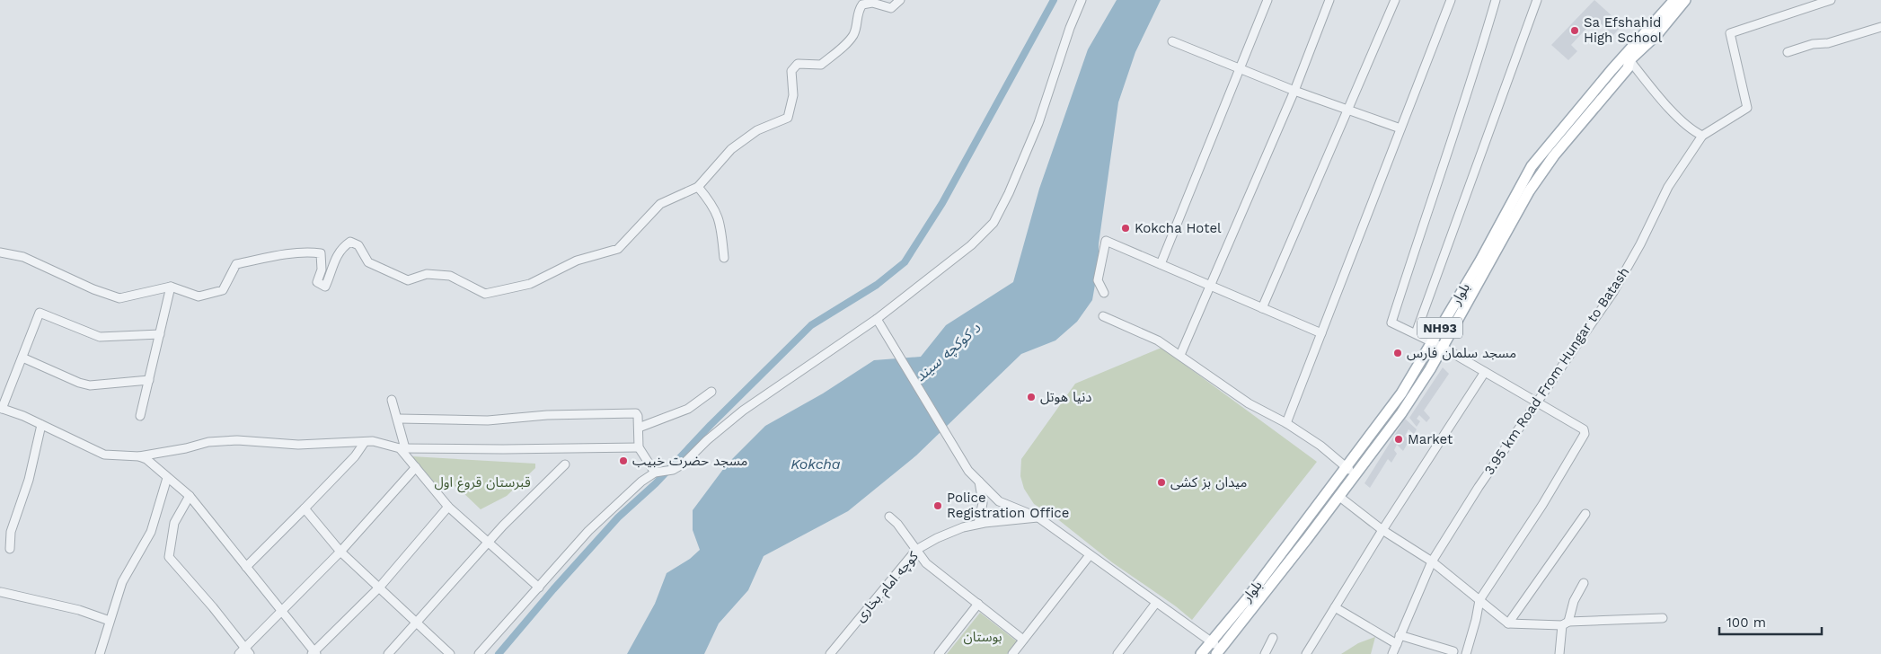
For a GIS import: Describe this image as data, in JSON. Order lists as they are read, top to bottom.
{
  "streets": {
    "main road": ["بلوار", "NH93"],
    "street": ["3.95 km Road From Hungar to Batash", "کوچه امام بخاری"]
  },
  "water": ["د کوکچه سیند", "Kokcha"],
  "parks": ["قبرستان قروغ اول", "بوستان"],
  "places": [
    "Sa Efshahid High School",
    "Kokcha Hotel",
    "مسجد سلمان فارس",
    "دنیا هوتل",
    "Market",
    "مسجد حضرت خبیب",
    "میدان بز کشی",
    "Police Registration Office"
  ],
  "scale_bar": "100 m"
}
